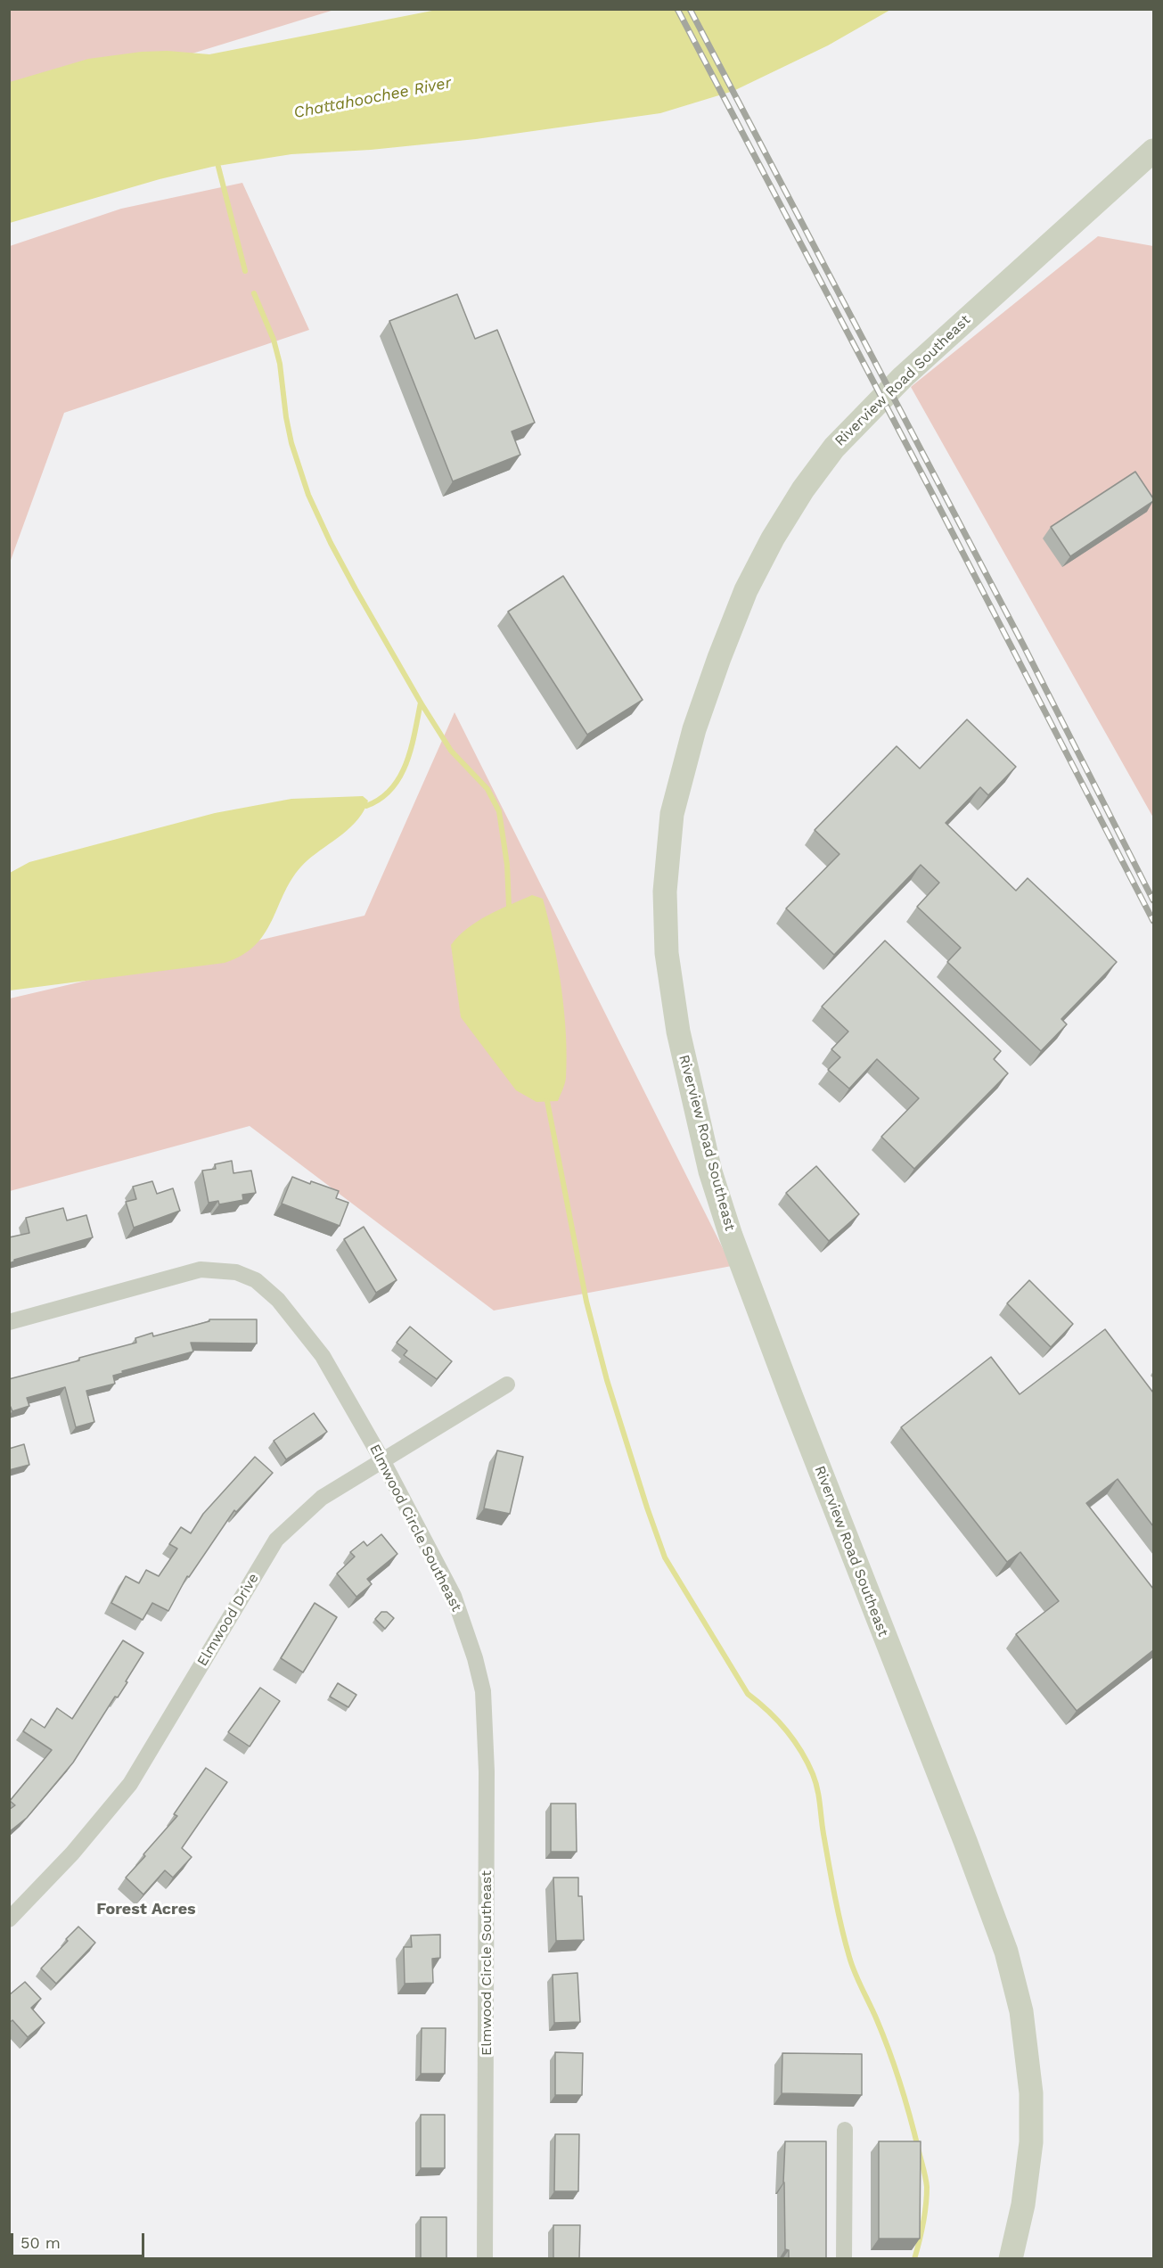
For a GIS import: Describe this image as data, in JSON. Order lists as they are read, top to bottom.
{
  "streets": {
    "street": ["Riverview Road Southeast", "Elmwood Circle Southeast", "Elmwood Drive"]
  },
  "crossings": [
    ["Elmwood Circle Southeast", "Elmwood Drive"]
  ],
  "districts": ["Forest Acres"],
  "water": ["Chattahoochee River"],
  "scale_bar": "50 m"
}
